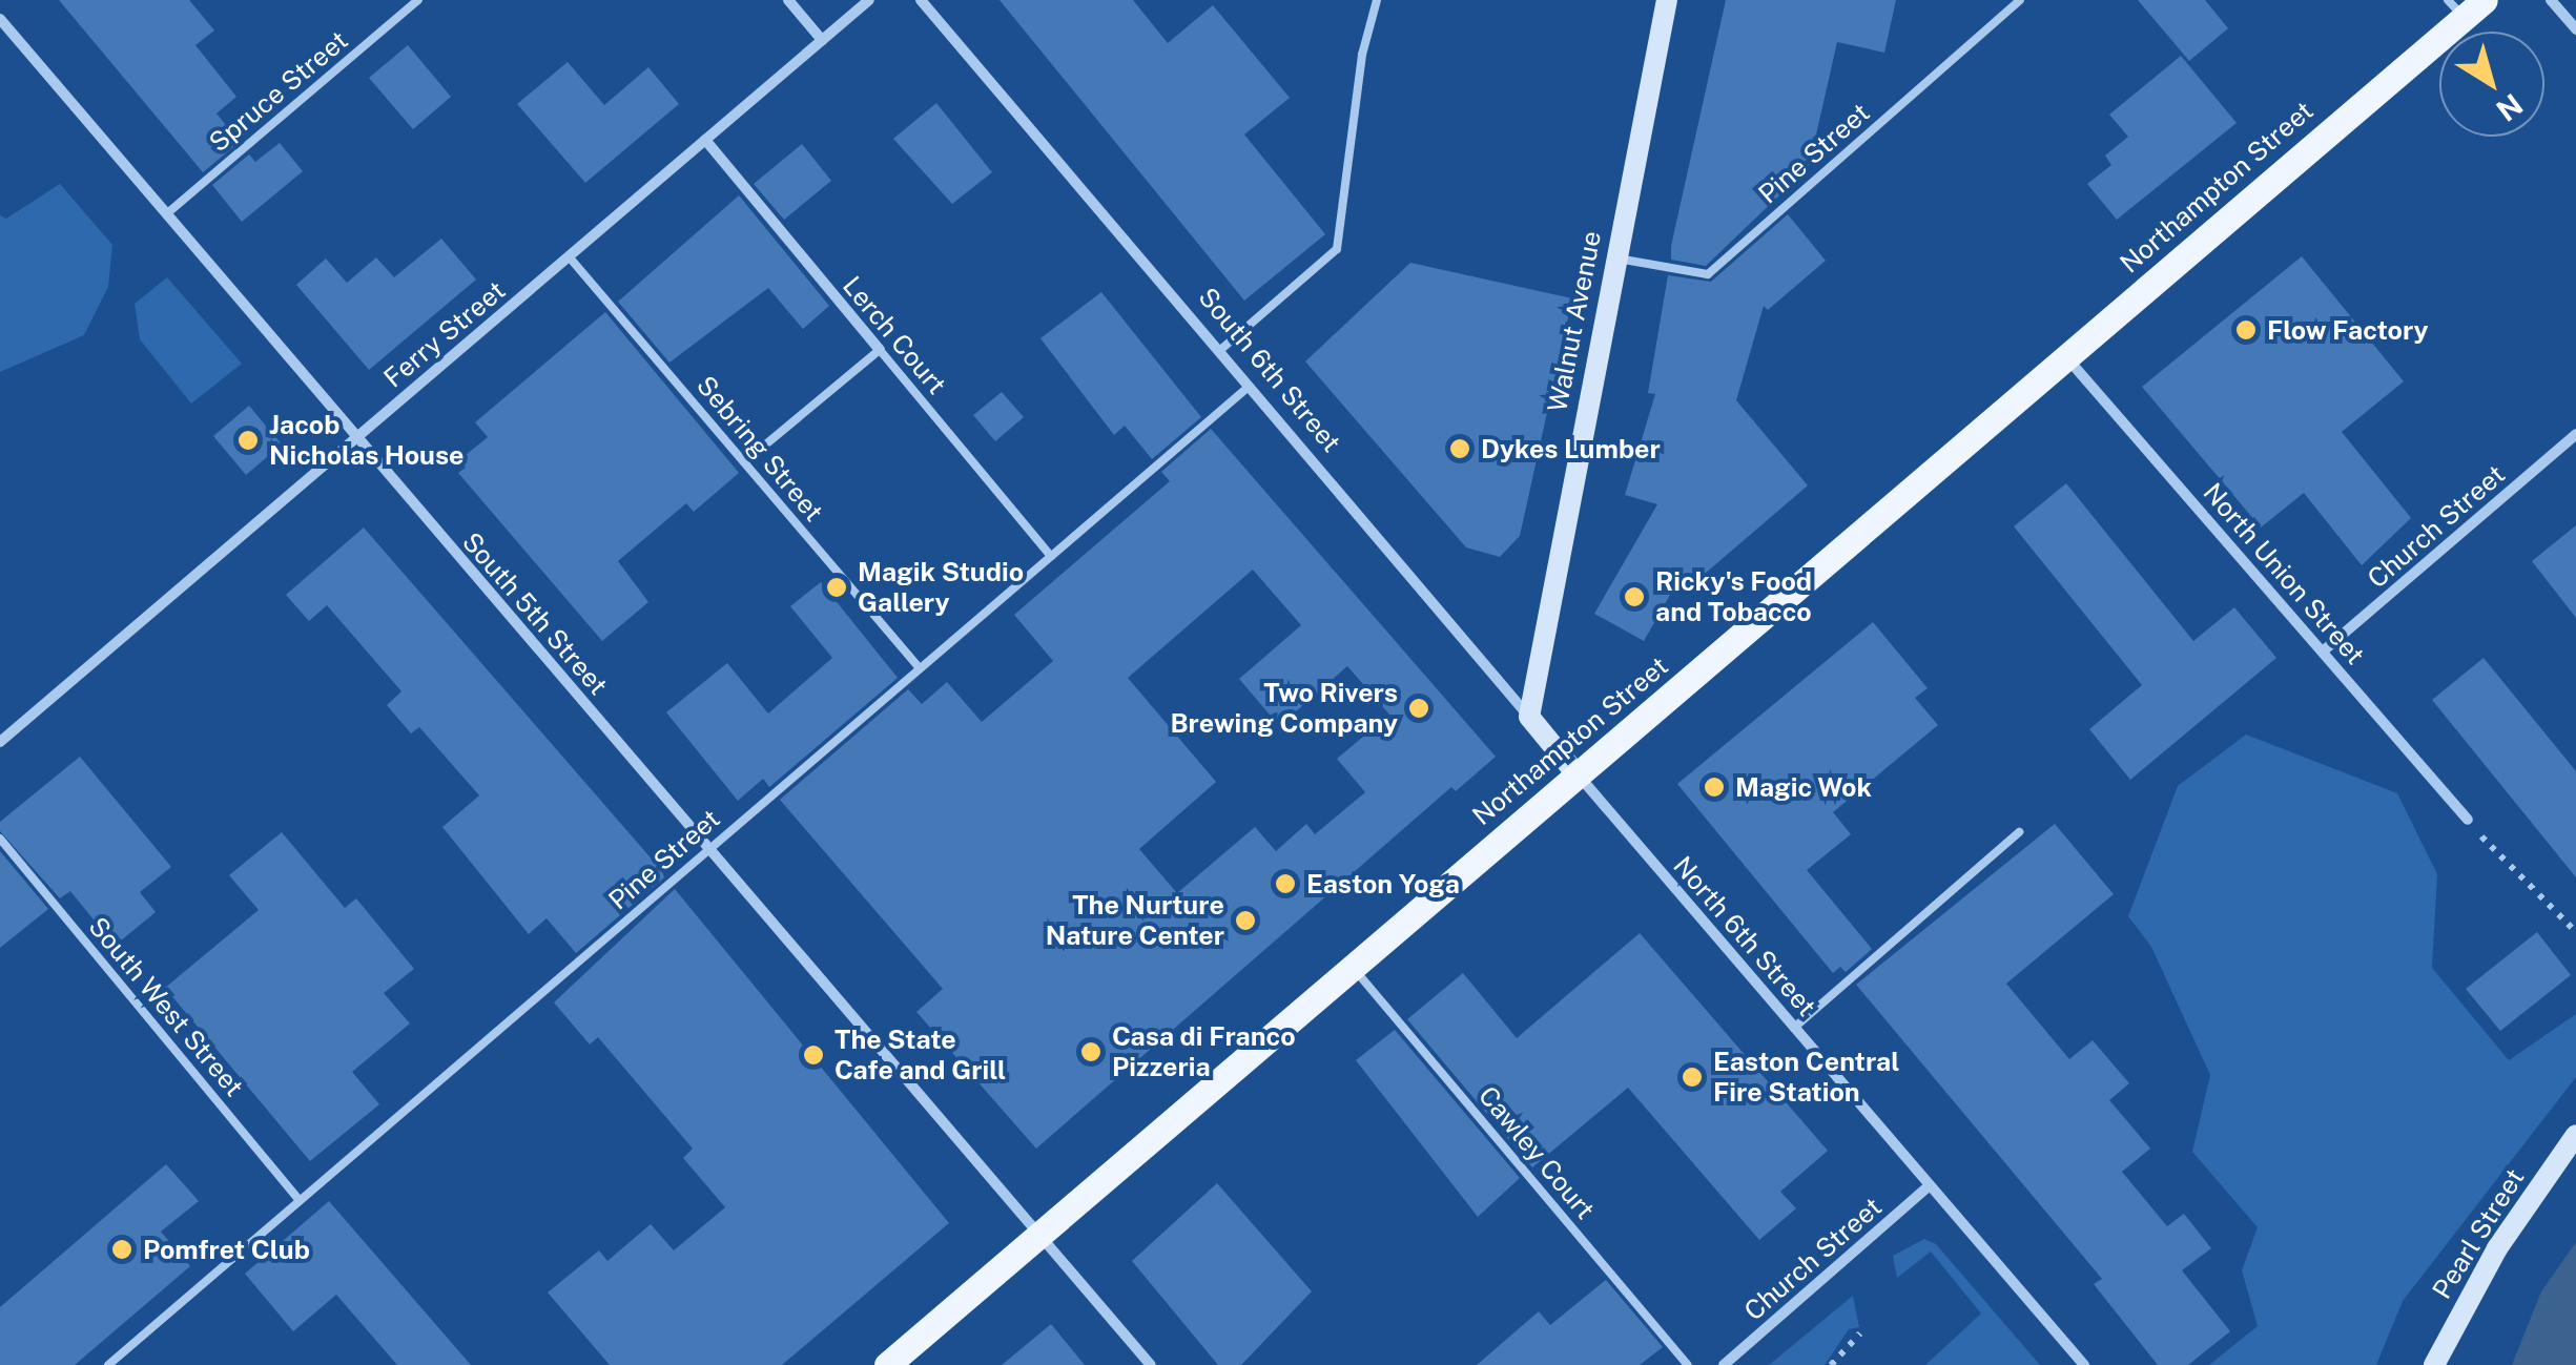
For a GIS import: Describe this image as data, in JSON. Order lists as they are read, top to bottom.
{
  "streets": {
    "main road": ["Northampton Street"],
    "street": [
      "Walnut Avenue",
      "Ferry Street",
      "Lerch Court",
      "South 6th Street",
      "Church Street",
      "North Union Street",
      "South 5th Street",
      "North 6th Street",
      "Pearl Street"
    ],
    "lane": [
      "Spruce Street",
      "Pine Street",
      "Sebring Street",
      "South West Street",
      "Cawley Court"
    ]
  },
  "crossings": [
    ["Spruce Street", "South 5th Street"],
    ["Pine Street", "Walnut Avenue"],
    ["Pine Street", "Lerch Court"],
    ["Pine Street", "South 6th Street"],
    ["Pine Street", "Sebring Street"],
    ["Pine Street", "South 5th Street"],
    ["Pine Street", "South West Street"],
    ["Northampton Street", "South 6th Street"],
    ["Northampton Street", "North Union Street"],
    ["Northampton Street", "South 5th Street"],
    ["Northampton Street", "North 6th Street"],
    ["Northampton Street", "Cawley Court"],
    ["Walnut Avenue", "South 6th Street"],
    ["Ferry Street", "Lerch Court"],
    ["Ferry Street", "Sebring Street"],
    ["Ferry Street", "South 5th Street"],
    ["South 6th Street", "North 6th Street"],
    ["Church Street", "North Union Street"],
    ["Church Street", "North 6th Street"]
  ],
  "places": [
    "Flow Factory",
    "Jacob Nicholas House",
    "Dykes Lumber",
    "Magik Studio Gallery",
    "Ricky's Food and Tobacco",
    "Two Rivers Brewing Company",
    "Magic Wok",
    "Easton Yoga",
    "The Nurture Nature Center",
    "Casa di Franco Pizzeria",
    "The State Cafe and Grill",
    "Easton Central Fire Station",
    "Pomfret Club"
  ],
  "north": "bottom right"
}
